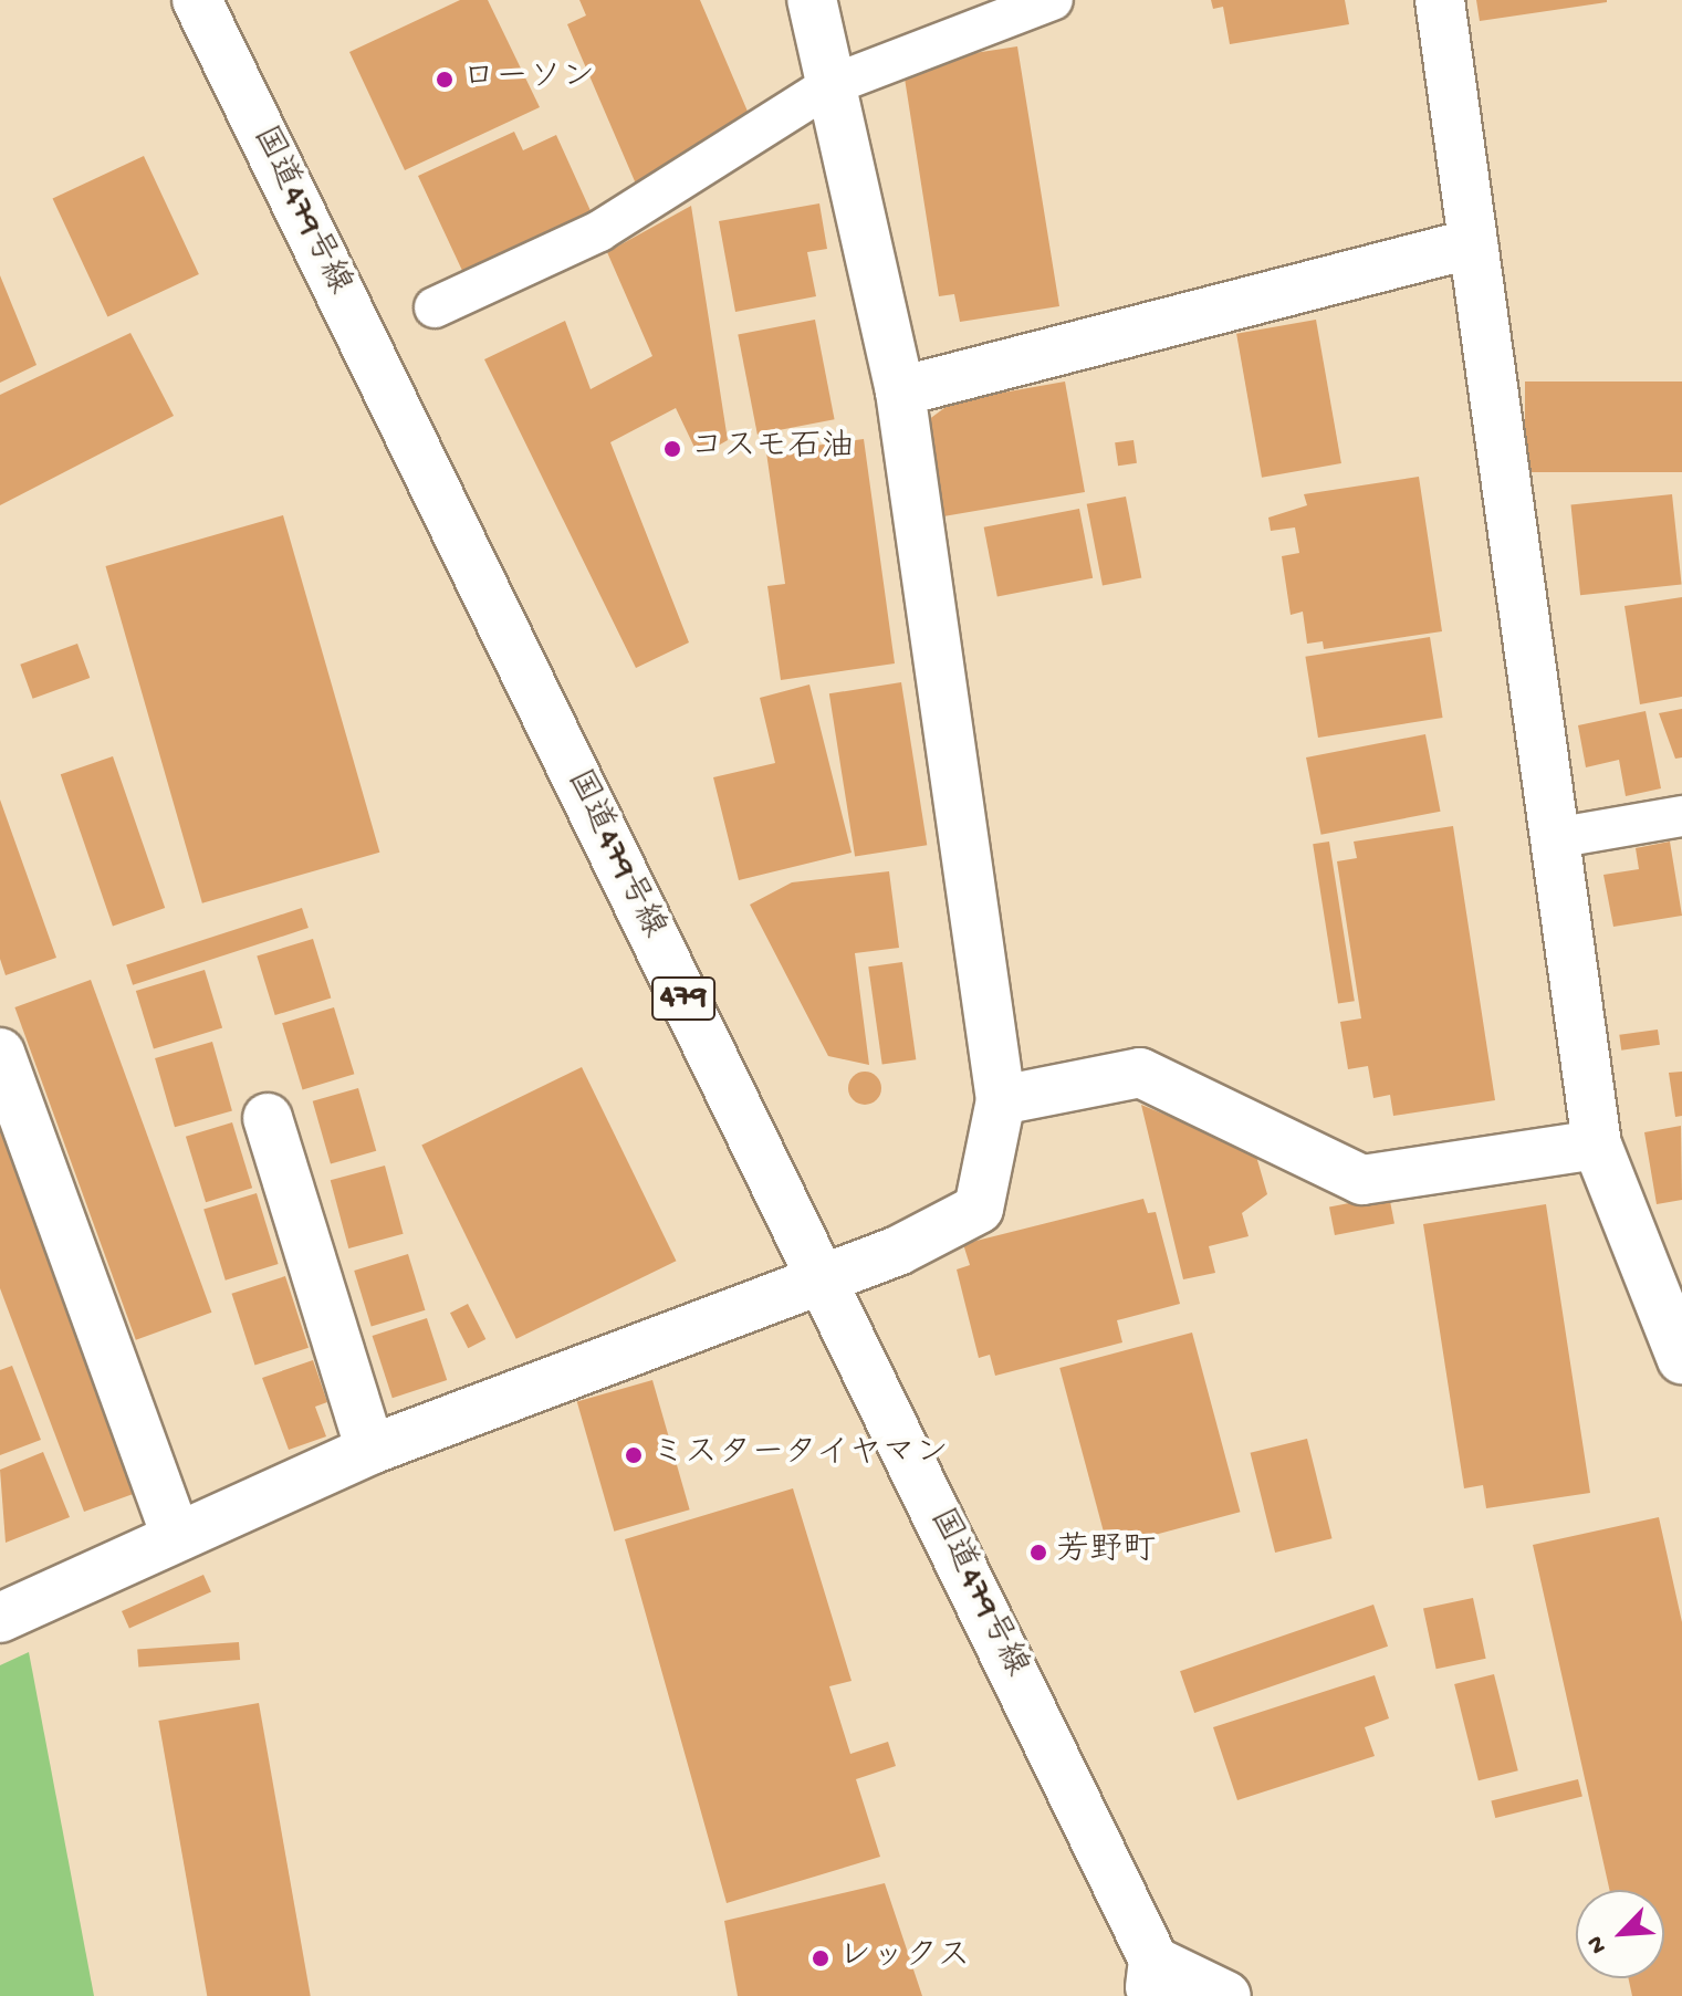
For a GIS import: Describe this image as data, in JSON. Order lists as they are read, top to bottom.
{
  "streets": {
    "main road": ["国道479号線", "479"]
  },
  "places": [
    "ローソン",
    "コスモ石油",
    "ミスタータイヤマン",
    "芳野町",
    "レックス"
  ],
  "north": "bottom left"
}
